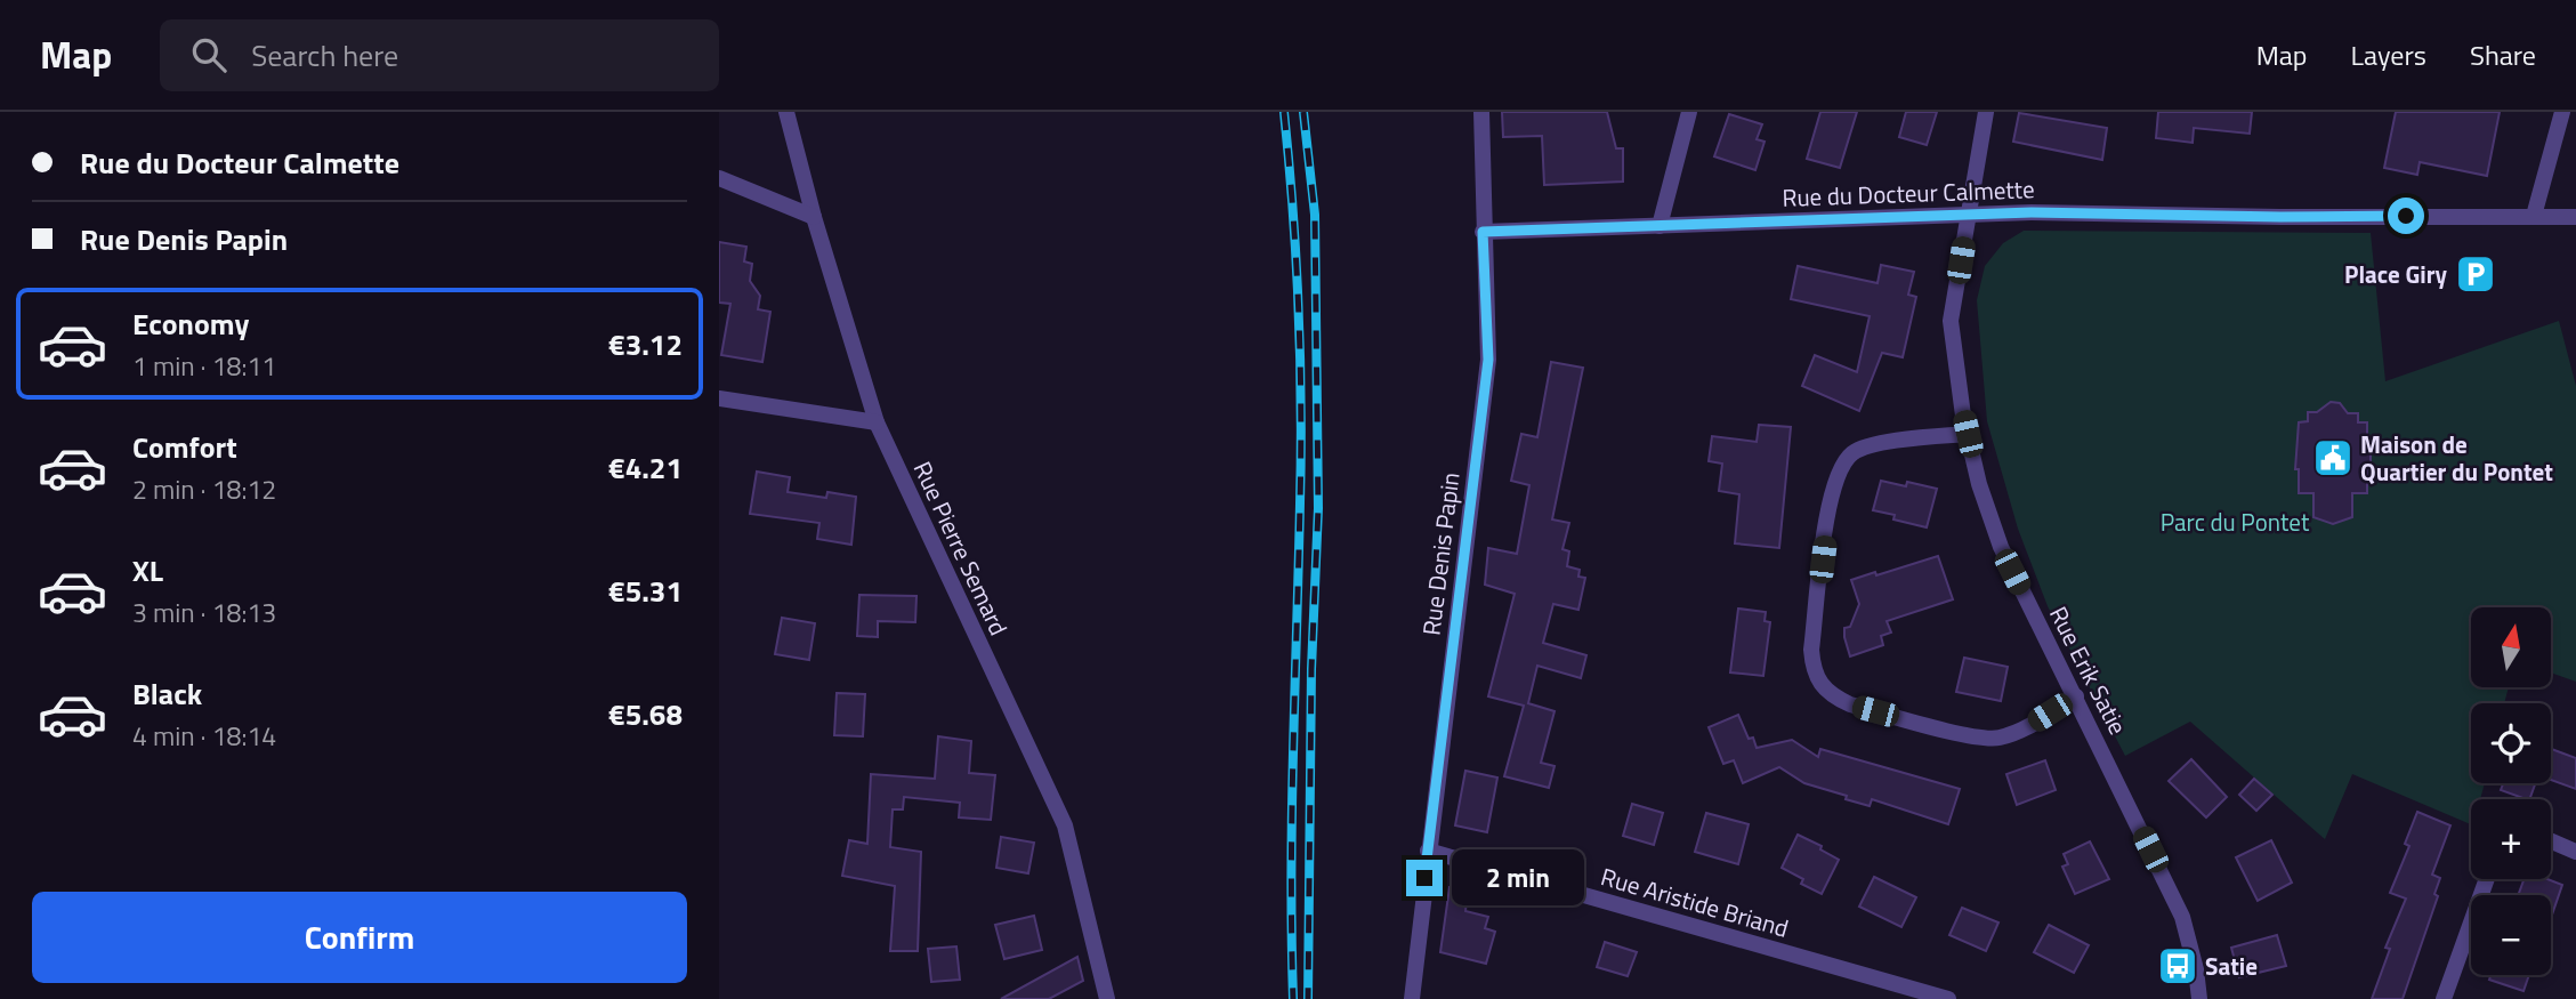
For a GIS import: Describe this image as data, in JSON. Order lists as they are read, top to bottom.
{
  "streets": {
    "street": [
      "Rue du Docteur Calmette",
      "Rue Pierre Semard",
      "Rue Denis Papin",
      "Rue Erik Satie",
      "Rue Aristide Briand"
    ]
  },
  "crossings": [
    ["Rue du Docteur Calmette", "Rue Denis Papin"],
    ["Rue du Docteur Calmette", "Rue Erik Satie"],
    ["Rue Denis Papin", "Rue Aristide Briand"]
  ],
  "parks": ["Parc du Pontet"],
  "places": {
    "parking": ["Place Giry"],
    "public building": ["Maison de Quartier du Pontet"],
    "bus stop": ["Satie"]
  },
  "north": "top",
  "page": {
    "header": "Map",
    "search": "Search here",
    "nav": ["Map", "Layers", "Share"],
    "banner": ["Rue du Docteur Calmette", "Rue Denis Papin"],
    "list": [
      {
        "name": "Economy",
        "note": "1 min · 18:11",
        "value": "€3.12"
      },
      {
        "name": "Comfort",
        "note": "2 min · 18:12",
        "value": "€4.21"
      },
      {
        "name": "XL",
        "note": "3 min · 18:13",
        "value": "€5.31"
      },
      {
        "name": "Black",
        "note": "4 min · 18:14",
        "value": "€5.68"
      }
    ],
    "map_buttons": ["+", "−"],
    "bubble": "2 min",
    "buttons": "Confirm"
  }
}
